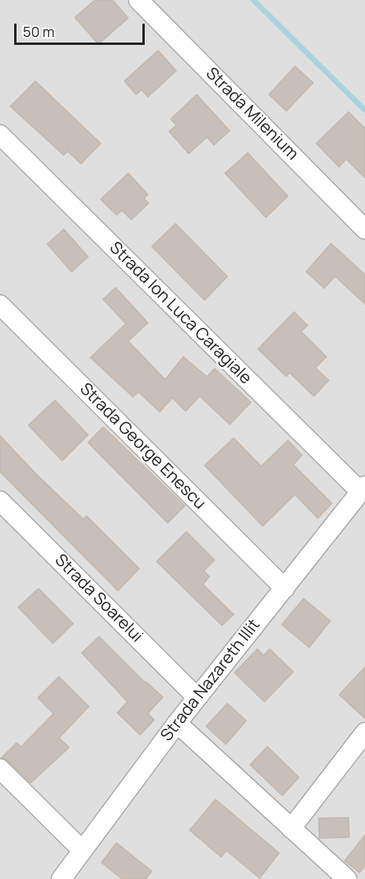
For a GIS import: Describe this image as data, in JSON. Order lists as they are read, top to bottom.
{
  "streets": {
    "street": [
      "Strada Milenium",
      "Strada Ion Luca Caragiale",
      "Strada George Enescu",
      "Strada Soarelui",
      "Strada Nazareth Illit"
    ]
  },
  "crossings": [
    ["Strada Ion Luca Caragiale", "Strada Nazareth Illit"],
    ["Strada George Enescu", "Strada Nazareth Illit"],
    ["Strada Soarelui", "Strada Nazareth Illit"]
  ],
  "scale_bar": "50 m"
}
